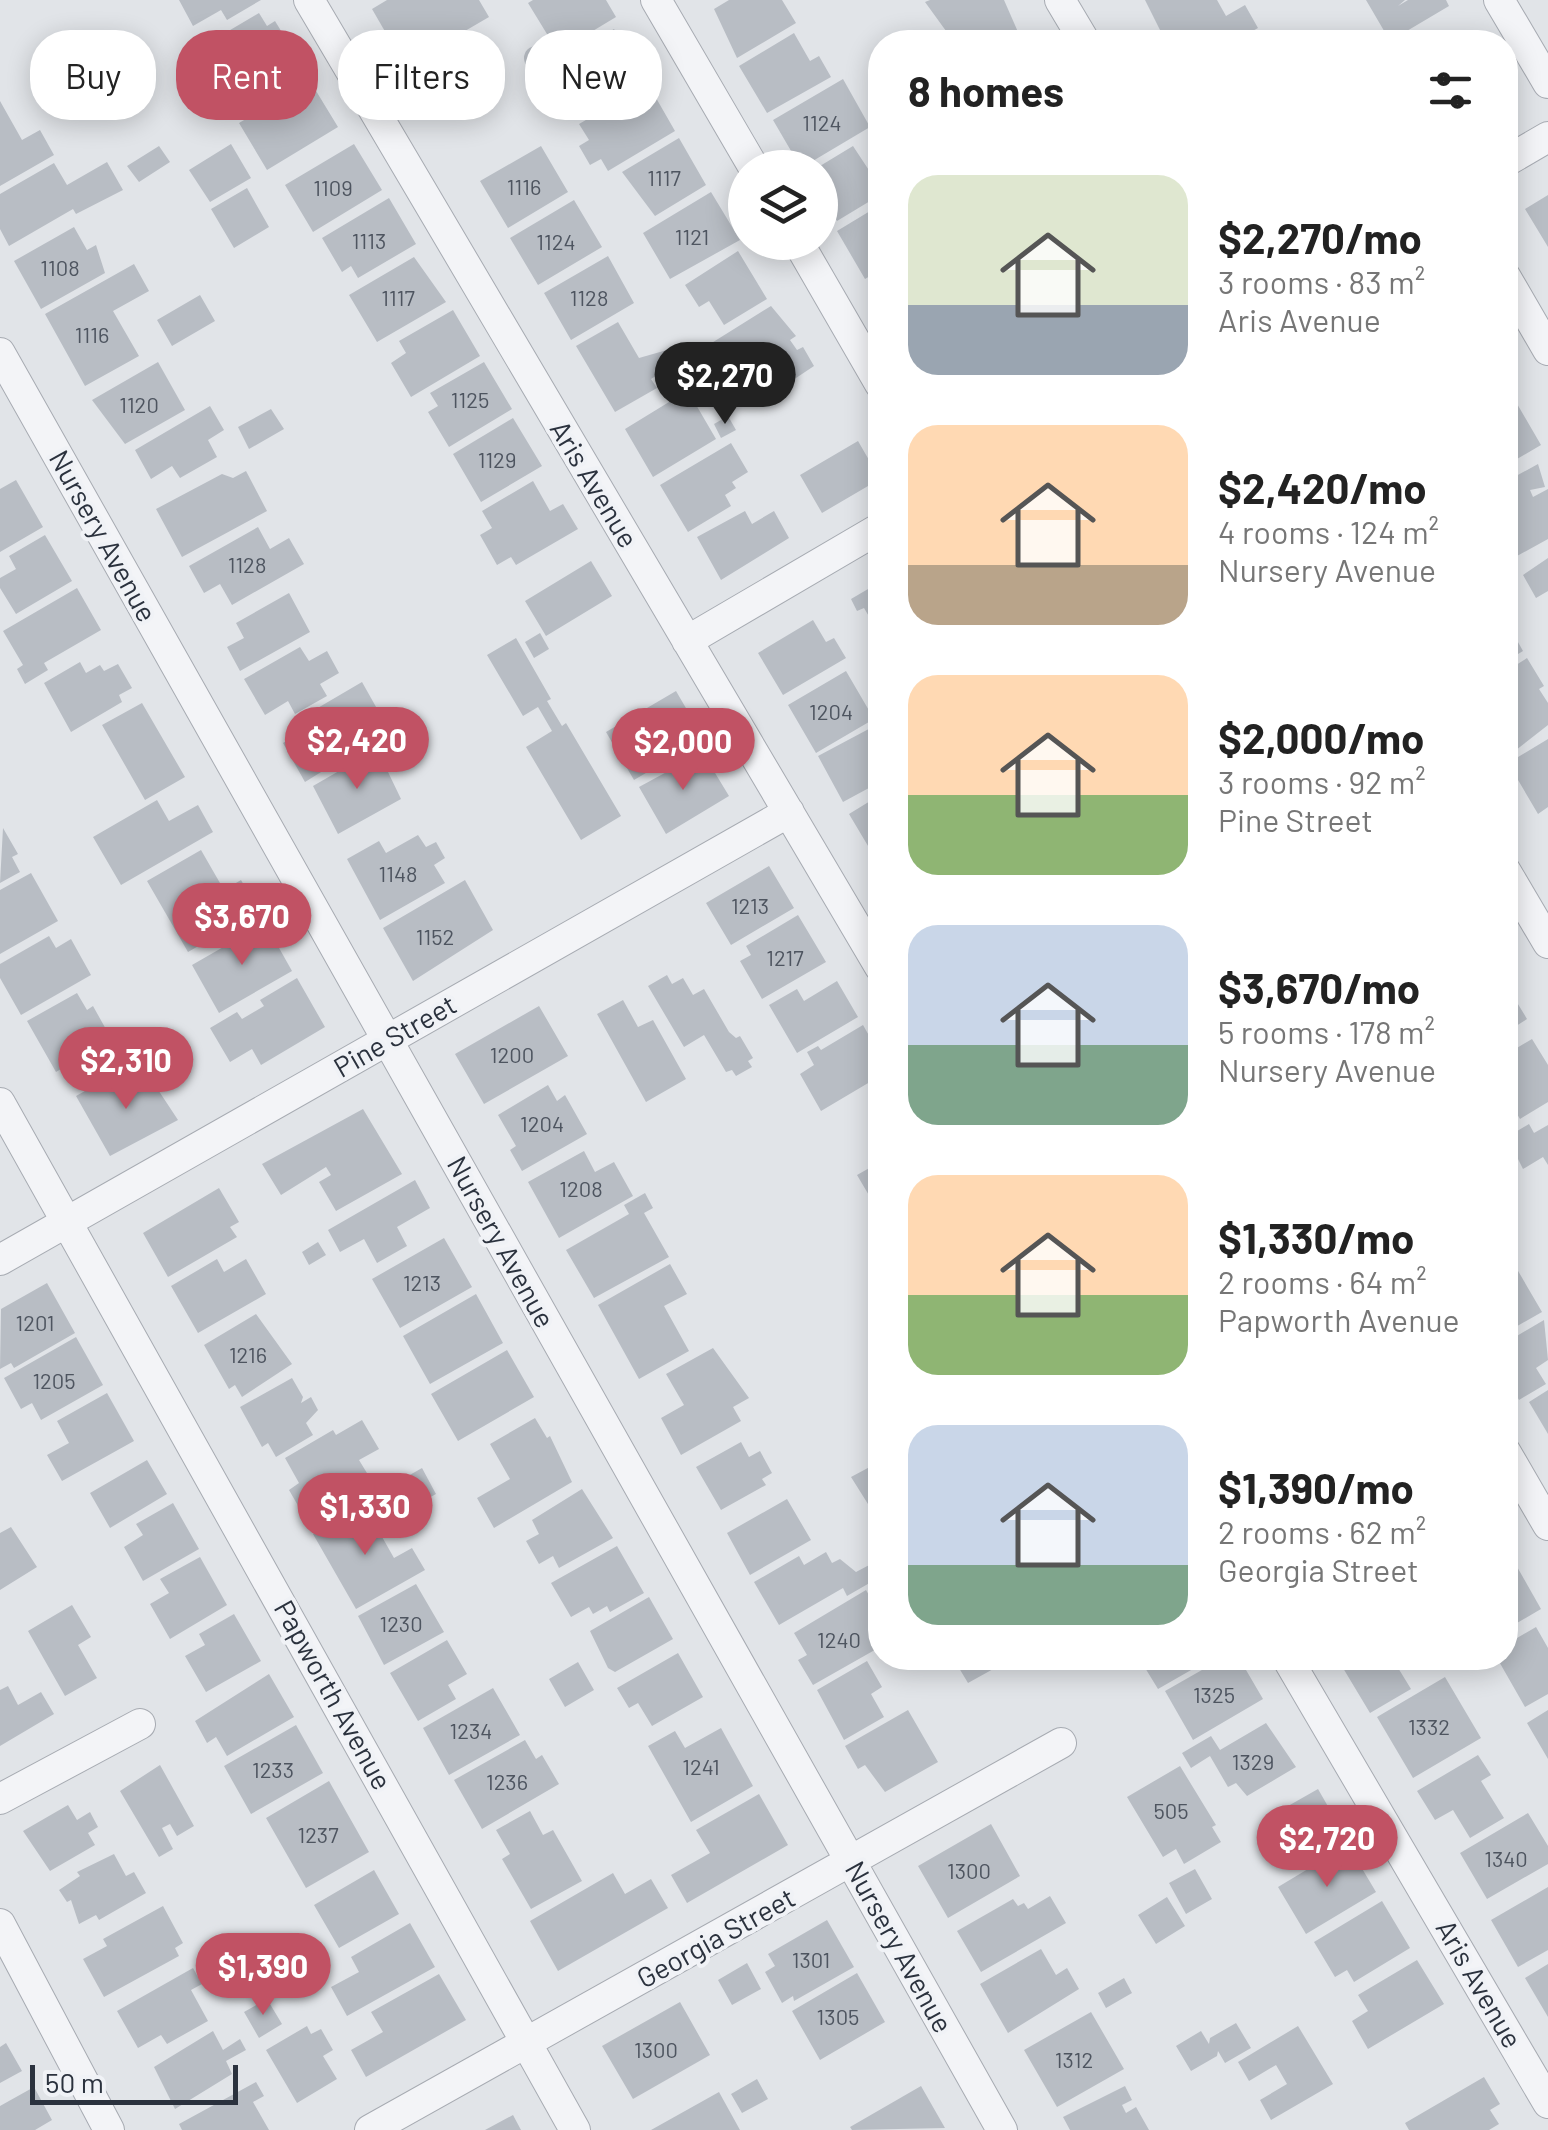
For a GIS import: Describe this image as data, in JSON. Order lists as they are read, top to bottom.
{
  "streets": {
    "street": [
      "Aris Avenue",
      "Nursery Avenue",
      "Pine Street",
      "Papworth Avenue",
      "Georgia Street"
    ]
  },
  "crossings": [
    ["Aris Avenue", "Pine Street"],
    ["Nursery Avenue", "Pine Street"],
    ["Nursery Avenue", "Georgia Street"],
    ["Pine Street", "Papworth Avenue"],
    ["Papworth Avenue", "Georgia Street"]
  ],
  "house_numbers": [
    "1124",
    "1117",
    "1116",
    "1109",
    "1121",
    "1113",
    "1124",
    "1108",
    "1117",
    "1128",
    "1116",
    "1125",
    "1120",
    "1129",
    "1128",
    "1204",
    "1148",
    "1213",
    "1152",
    "1217",
    "1200",
    "1204",
    "1208",
    "1213",
    "1201",
    "1216",
    "1205",
    "1230",
    "1240",
    "1325",
    "1332",
    "1234",
    "1329",
    "1241",
    "1233",
    "1236",
    "505",
    "1237",
    "1340",
    "1300",
    "1301",
    "1305",
    "1300",
    "1312"
  ],
  "scale_bar": "50 m",
  "page": {
    "chip": [
      "Buy",
      "Rent",
      "Filters",
      "New"
    ],
    "heading": "8 homes",
    "list": [
      {
        "name": "$2,270/mo",
        "note": "3 rooms · 83 m² · Aris Avenue"
      },
      {
        "name": "$2,420/mo",
        "note": "4 rooms · 124 m² · Nursery Avenue"
      },
      {
        "name": "$2,000/mo",
        "note": "3 rooms · 92 m² · Pine Street"
      },
      {
        "name": "$3,670/mo",
        "note": "5 rooms · 178 m² · Nursery Avenue"
      },
      {
        "name": "$1,330/mo",
        "note": "2 rooms · 64 m² · Papworth Avenue"
      },
      {
        "name": "$1,390/mo",
        "note": "2 rooms · 62 m² · Georgia Street"
      }
    ],
    "price": [
      "$2,270",
      "$2,420",
      "$2,000",
      "$3,670",
      "$2,310",
      "$1,330",
      "$2,720",
      "$1,390"
    ],
    "scale": "50 m"
  }
}
